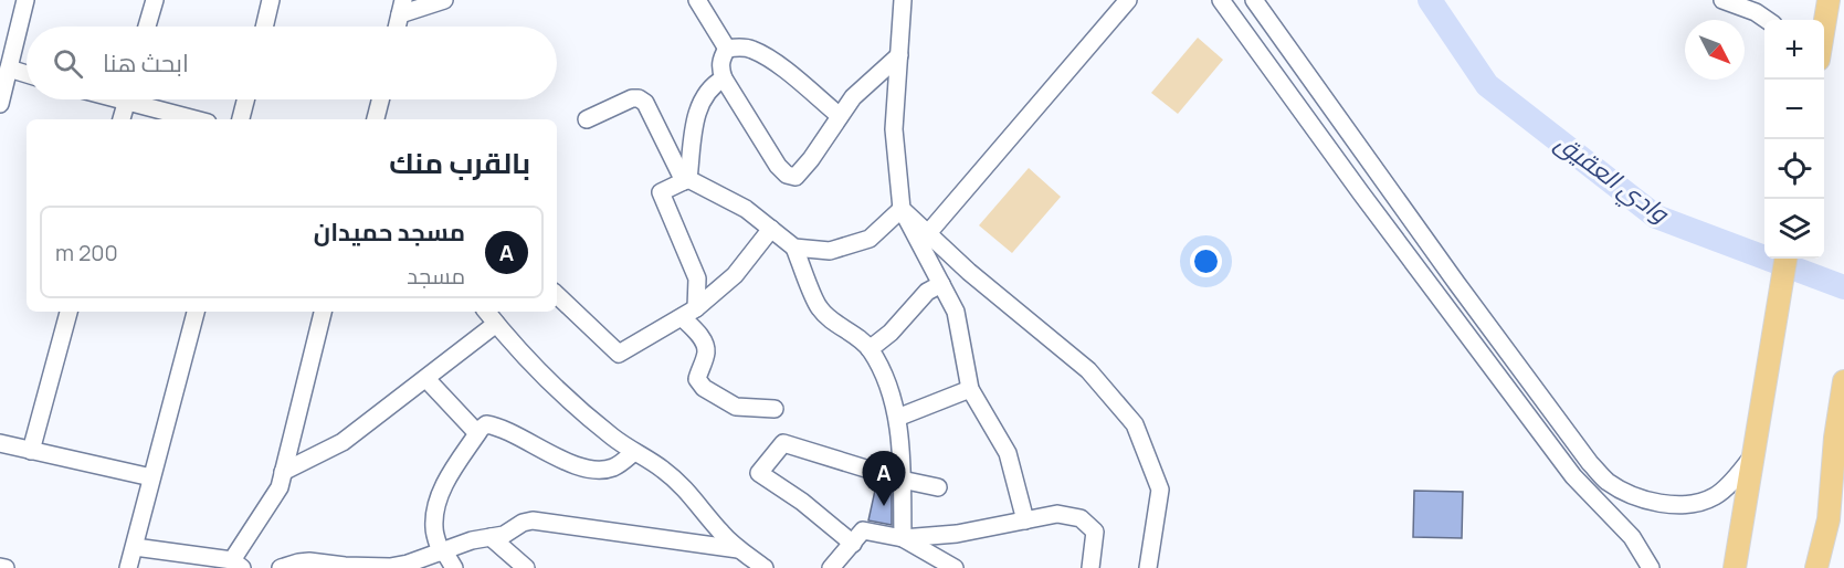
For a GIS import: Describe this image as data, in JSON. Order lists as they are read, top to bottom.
{
  "water": ["وادي العقيق"],
  "north": "bottom right",
  "page": {
    "map_buttons": ["+", "−"],
    "search": "ابحث هنا",
    "heading": "بالقرب منك",
    "list": [
      {
        "mark": "A",
        "name": "مسجد حميدان",
        "note": "مسجد",
        "value": "200 m"
      }
    ],
    "pins": "A"
  }
}
